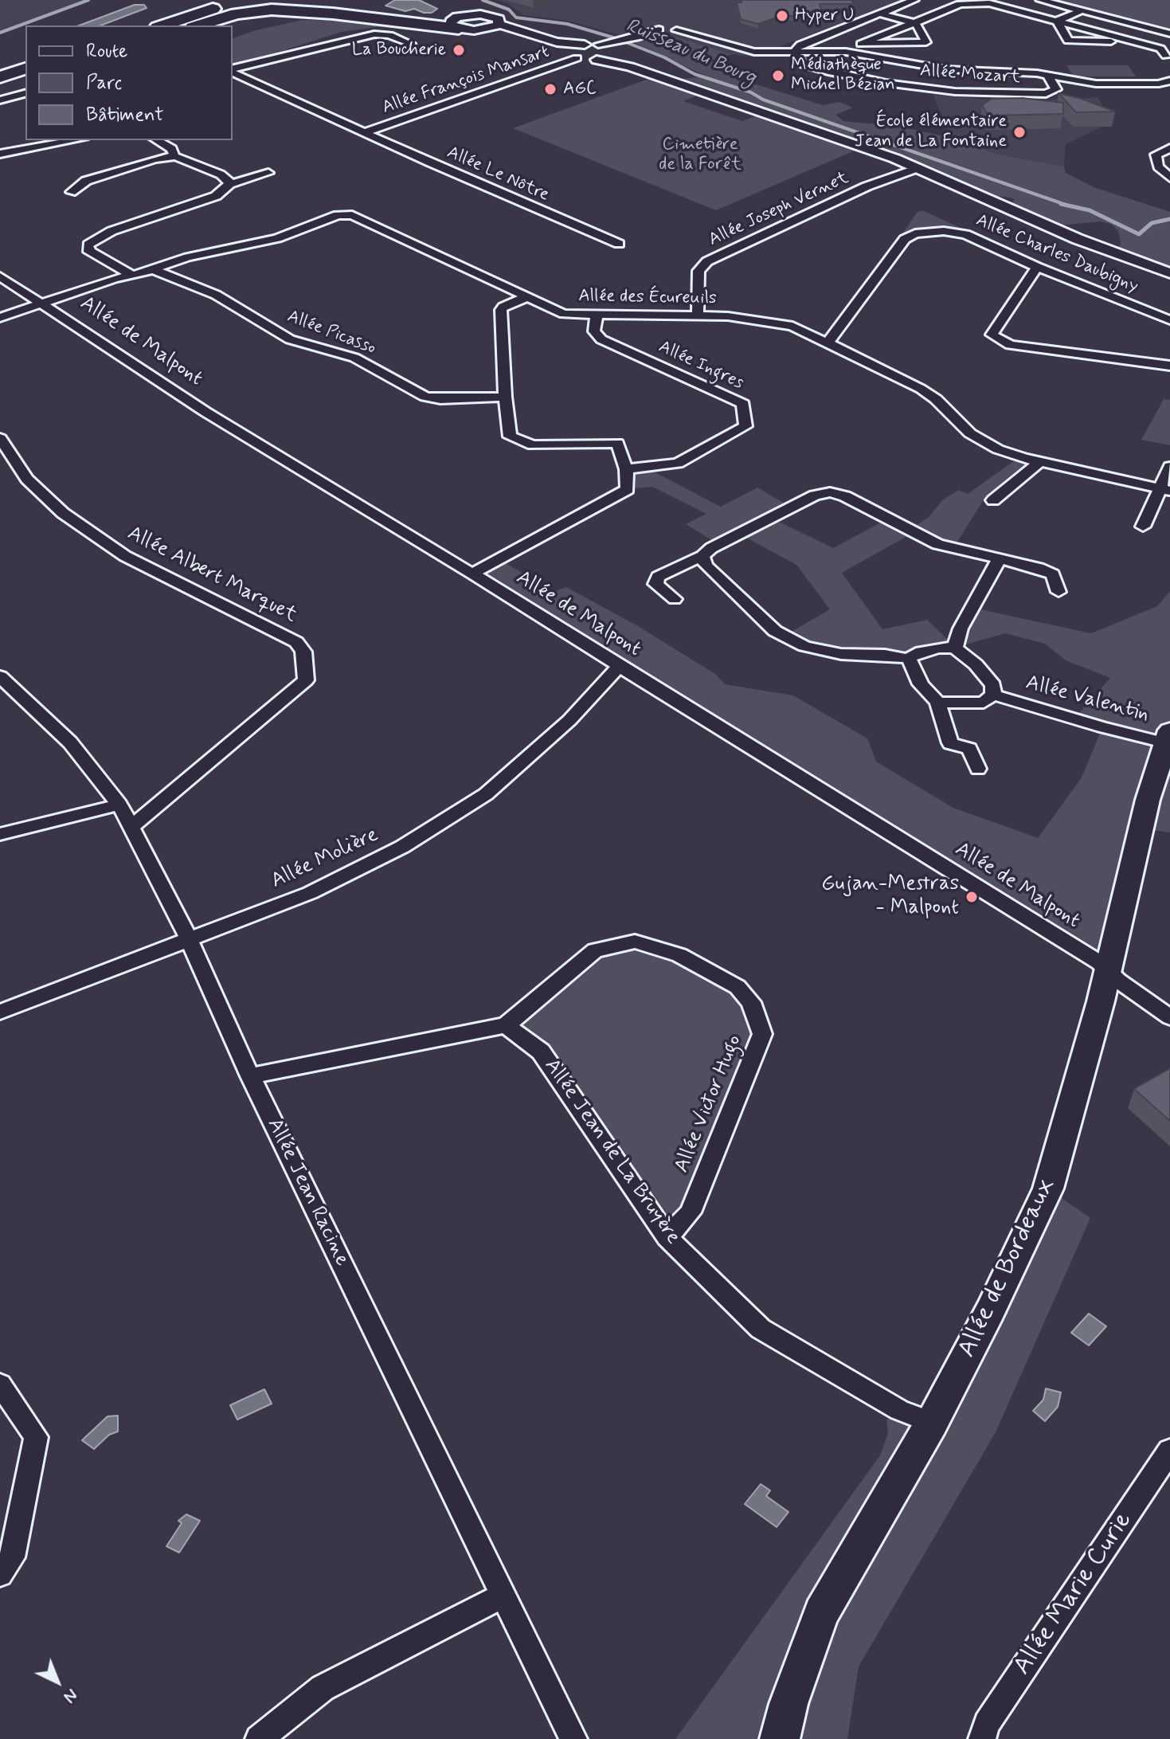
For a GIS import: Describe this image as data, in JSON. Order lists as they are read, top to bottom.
{
  "streets": {
    "main road": ["Allée de Bordeaux"],
    "street": [
      "Allée Mozart",
      "Allée François Mansart",
      "Allée Le Nôtre",
      "Allée Joseph Vernet",
      "Allée Charles Daubigny",
      "Allée des Écureuils",
      "Allée Picasso",
      "Allée de Malpont",
      "Allée Ingres",
      "Allée Albert Marquet",
      "Allée Valentin",
      "Allée Molière",
      "Allée Victor Hugo",
      "Allée Jean de La Bruyère",
      "Allée Jean Racine",
      "Allée Marie Curie"
    ]
  },
  "crossings": [
    ["Allée François Mansart", "Allée Le Nôtre"],
    ["Allée Joseph Vernet", "Allée des Écureuils"],
    ["Allée Charles Daubigny", "Allée des Écureuils"],
    ["Allée des Écureuils", "Allée Picasso"],
    ["Allée des Écureuils", "Allée de Malpont"],
    ["Allée des Écureuils", "Allée Ingres"],
    ["Allée de Malpont", "Allée Molière"],
    ["Allée de Malpont", "Allée de Bordeaux"],
    ["Allée Albert Marquet", "Allée Jean Racine"],
    ["Allée Valentin", "Allée de Bordeaux"],
    ["Allée Molière", "Allée Jean Racine"],
    ["Allée Victor Hugo", "Allée Jean de La Bruyère"],
    ["Allée Jean de La Bruyère", "Allée de Bordeaux"]
  ],
  "water": ["Ruisseau du Bourg"],
  "parks": ["Cimetière de la Forêt"],
  "places": [
    "Hyper U",
    "La Boucherie",
    "Médiathèque Michel Bézian",
    "AGC",
    "École élémentaire Jean de La Fontaine",
    "Gujan-Mestras - Malpont"
  ],
  "legend": ["Route", "Parc", "Bâtiment"],
  "north": "bottom right"
}
